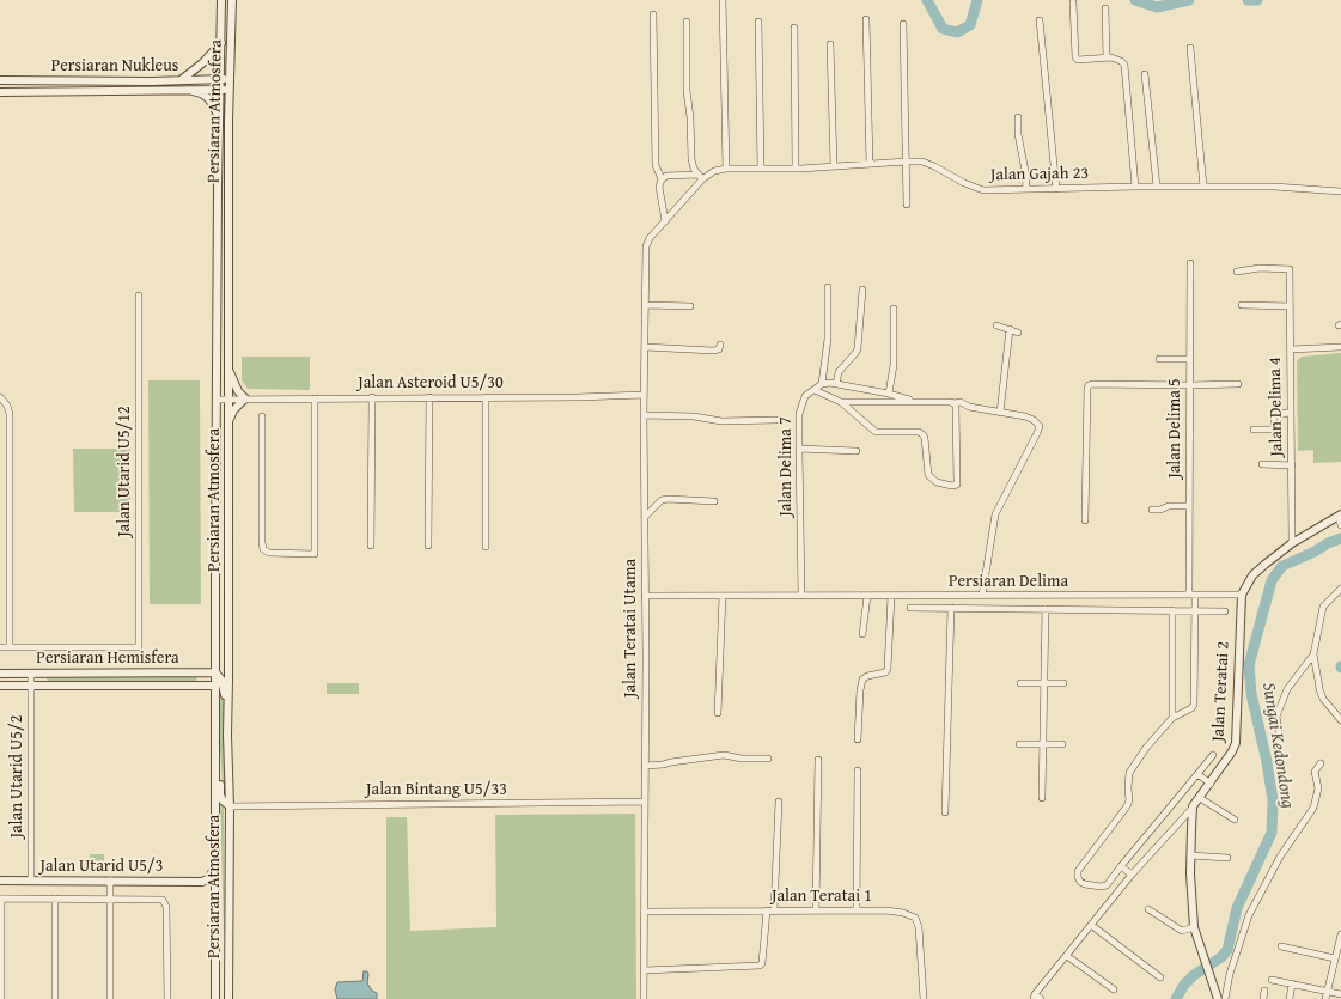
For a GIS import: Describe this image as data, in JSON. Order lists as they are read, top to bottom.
{
  "streets": {
    "street": [
      "Persiaran Nukleus",
      "Persiaran Atmosfera",
      "Jalan Gajah 23",
      "Jalan Asteroid U5/30",
      "Jalan Delima 4",
      "Jalan Delima 5",
      "Jalan Delima 7",
      "Jalan Utarid U5/12",
      "Persiaran Delima",
      "Jalan Teratai Utama",
      "Persiaran Hemisfera",
      "Jalan Teratai 2",
      "Jalan Utarid U5/2",
      "Jalan Bintang U5/33",
      "Jalan Utarid U5/3",
      "Jalan Teratai 1"
    ]
  },
  "crossings": [
    ["Persiaran Nukleus", "Persiaran Atmosfera"],
    ["Persiaran Atmosfera", "Jalan Asteroid U5/30"],
    ["Persiaran Atmosfera", "Persiaran Hemisfera"],
    ["Persiaran Atmosfera", "Jalan Bintang U5/33"],
    ["Jalan Gajah 23", "Jalan Teratai Utama"],
    ["Jalan Asteroid U5/30", "Jalan Teratai Utama"],
    ["Jalan Delima 5", "Persiaran Delima"],
    ["Jalan Delima 7", "Persiaran Delima"],
    ["Persiaran Delima", "Jalan Teratai Utama"],
    ["Persiaran Delima", "Jalan Teratai 2"],
    ["Jalan Teratai Utama", "Jalan Bintang U5/33"],
    ["Jalan Teratai Utama", "Jalan Teratai 1"],
    ["Persiaran Hemisfera", "Jalan Utarid U5/2"],
    ["Jalan Utarid U5/2", "Jalan Utarid U5/3"]
  ],
  "water": ["Sungai Kedondong"]
}
